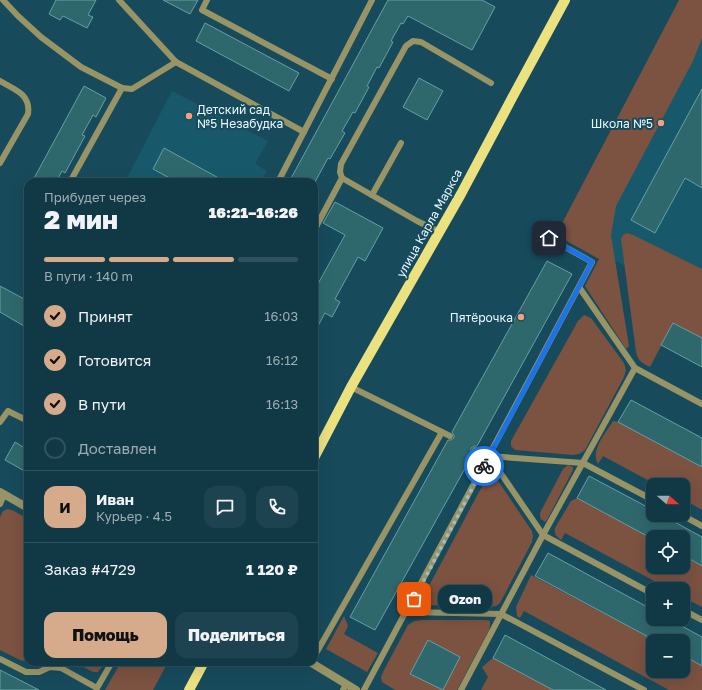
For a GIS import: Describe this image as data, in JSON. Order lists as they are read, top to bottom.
{
  "streets": {
    "main road": ["улица Карла Маркса"]
  },
  "places": [
    "Детский сад №5 Незабудка",
    "Школа №5",
    "Пятёрочка",
    "Ozon"
  ],
  "north": "right",
  "page": {
    "heading": ["2 мин", "Прибудет через", "16:21–16:26"],
    "panel": [
      "Иван",
      "Курьер · 4.5",
      "Заказ #4729",
      "1 120 ₽"
    ],
    "bar": "В пути · 140 m",
    "list": [
      ["Принят", "16:03"],
      ["Готовится", "16:12"],
      ["В пути", "16:13"],
      "Доставлен"
    ],
    "map_buttons": ["+", "−"],
    "round": "И",
    "bubble": "Ozon",
    "buttons": ["Помощь", "Поделиться"]
  }
}
